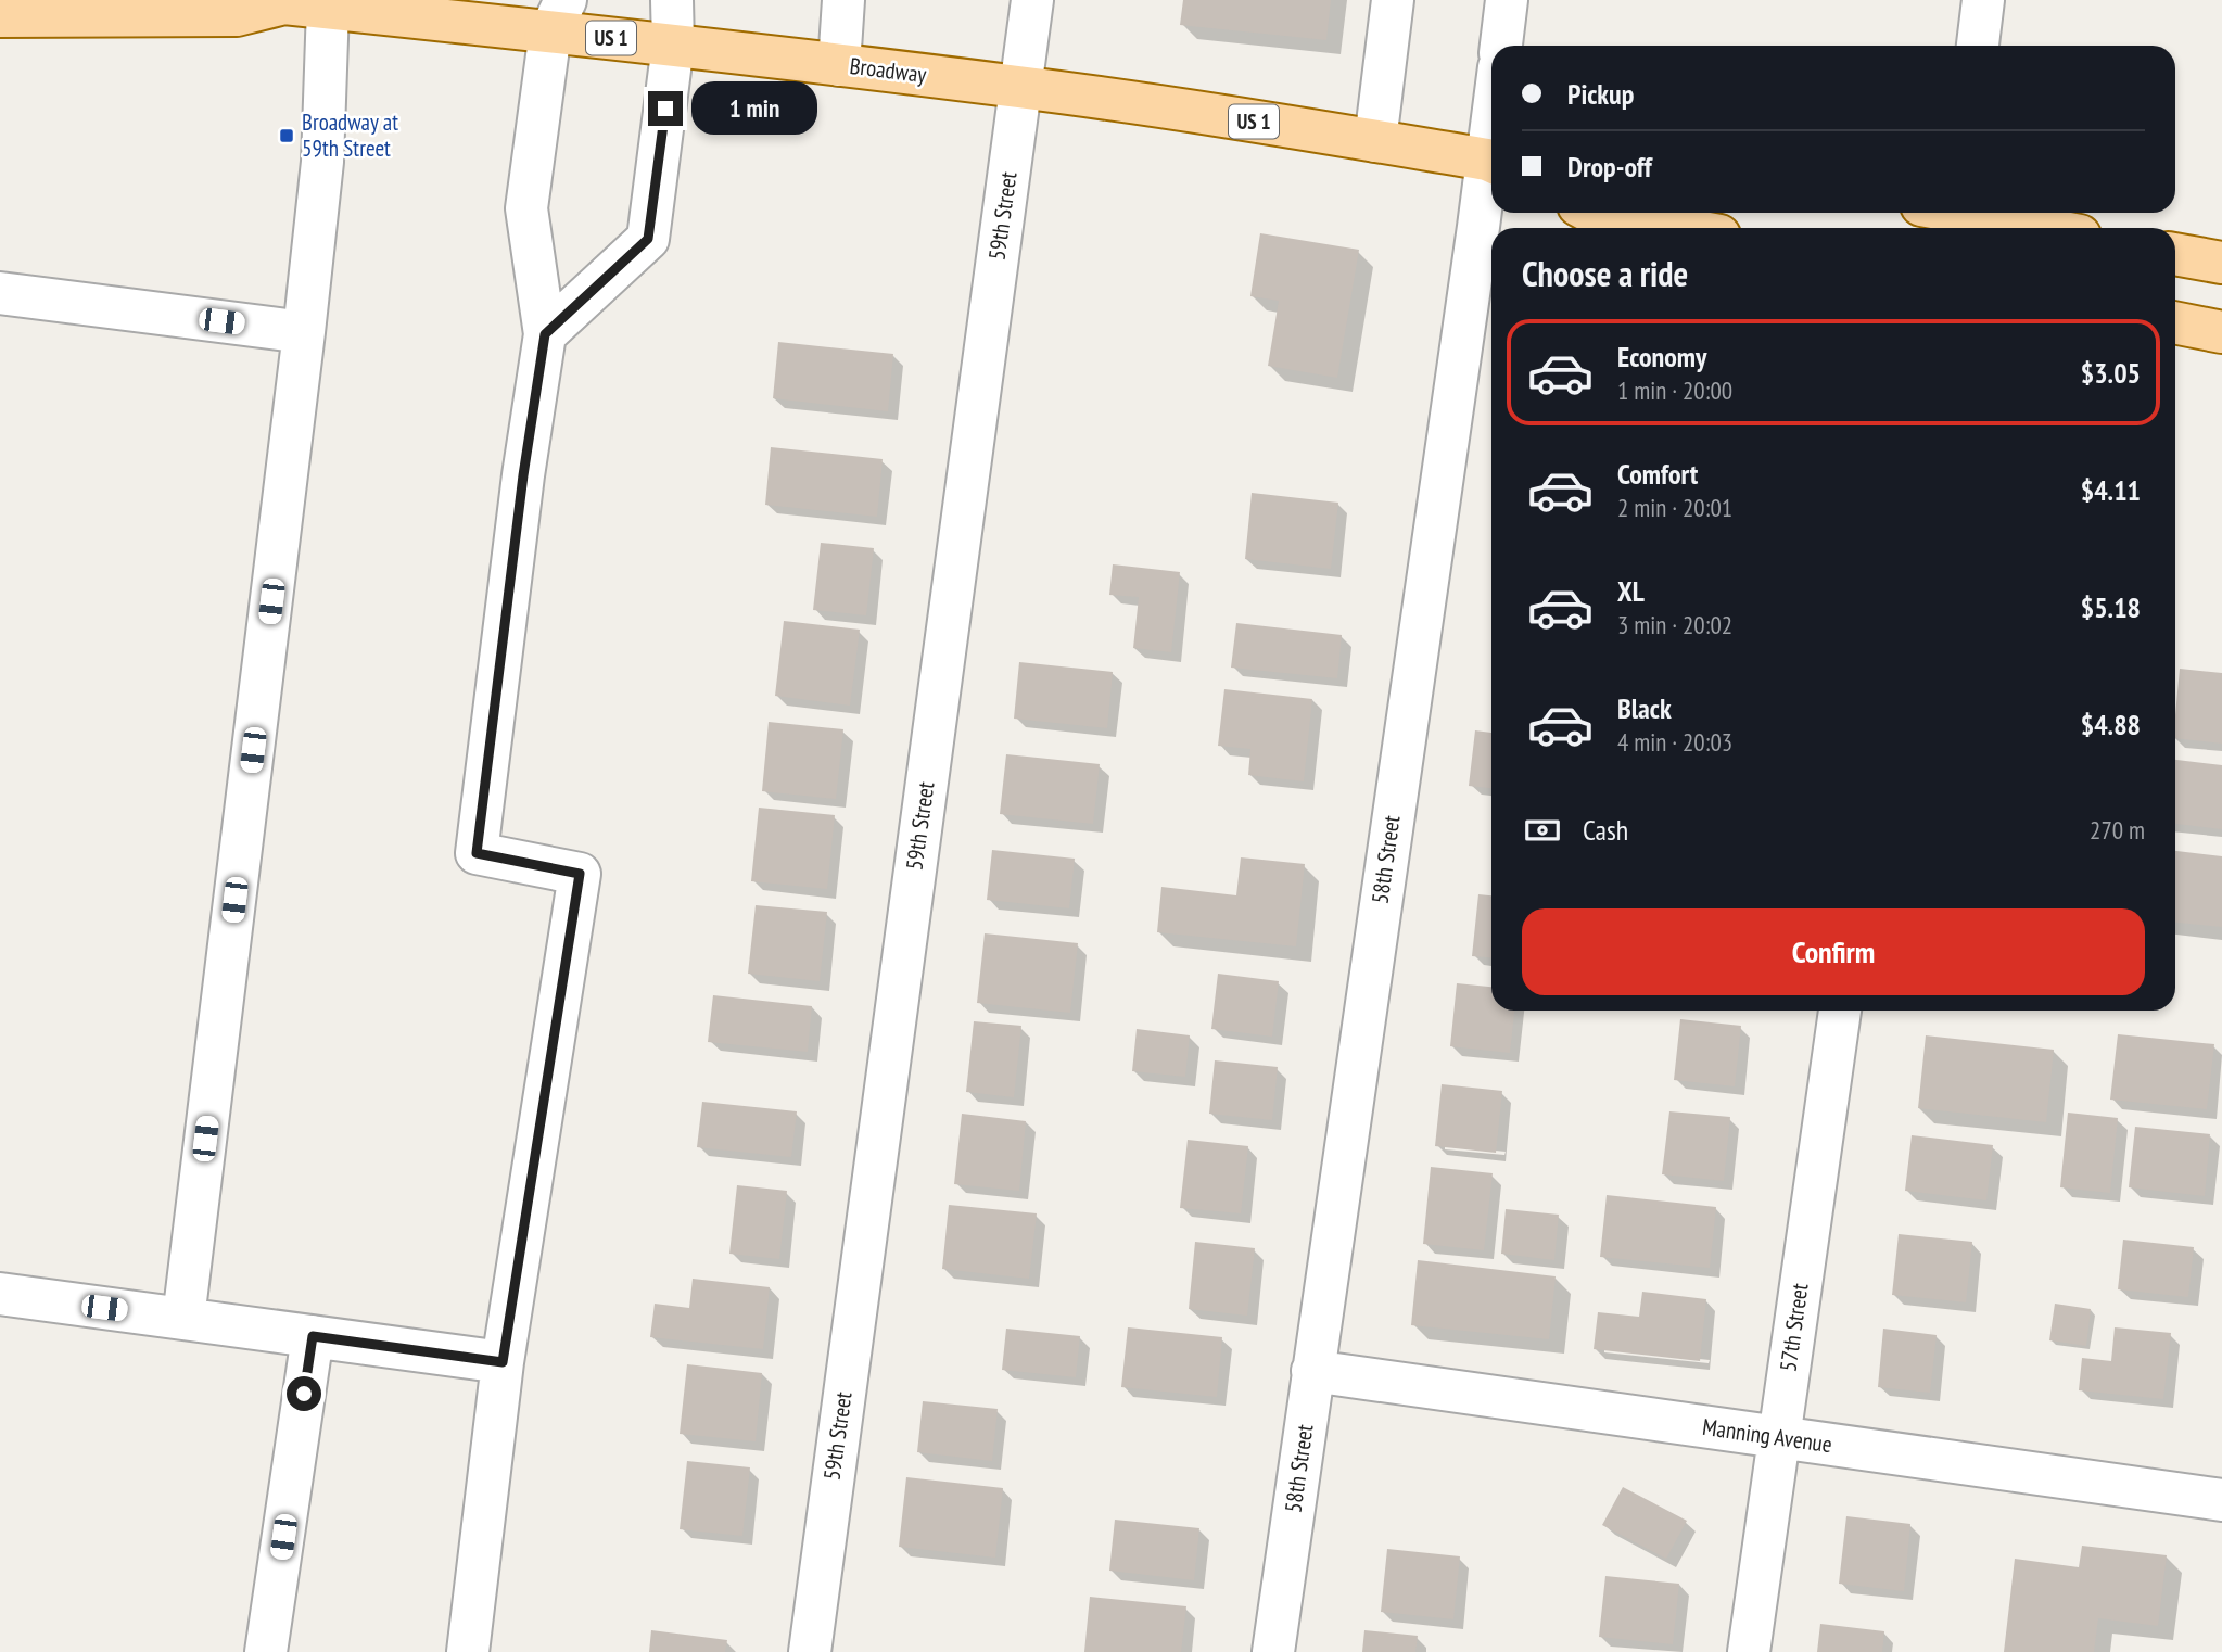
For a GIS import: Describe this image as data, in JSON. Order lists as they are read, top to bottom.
{
  "streets": {
    "main road": ["US 1", "Broadway"],
    "street": [
      "59th Street",
      "58th Street",
      "57th Street",
      "Manning Avenue"
    ]
  },
  "crossings": [
    ["Broadway", "59th Street"],
    ["58th Street", "Manning Avenue"],
    ["57th Street", "Manning Avenue"]
  ],
  "places": {
    "transit": ["Broadway at 59th Street"]
  },
  "page": {
    "banner": ["Pickup", "Drop-off"],
    "bubble": "1 min",
    "heading": "Choose a ride",
    "list": [
      {
        "name": "Economy",
        "note": "1 min · 20:00",
        "value": "$3.05"
      },
      {
        "name": "Comfort",
        "note": "2 min · 20:01",
        "value": "$4.11"
      },
      {
        "name": "XL",
        "note": "3 min · 20:02",
        "value": "$5.18"
      },
      {
        "name": "Black",
        "note": "4 min · 20:03",
        "value": "$4.88"
      }
    ],
    "pay": ["Cash", "270 m"],
    "buttons": "Confirm"
  }
}
